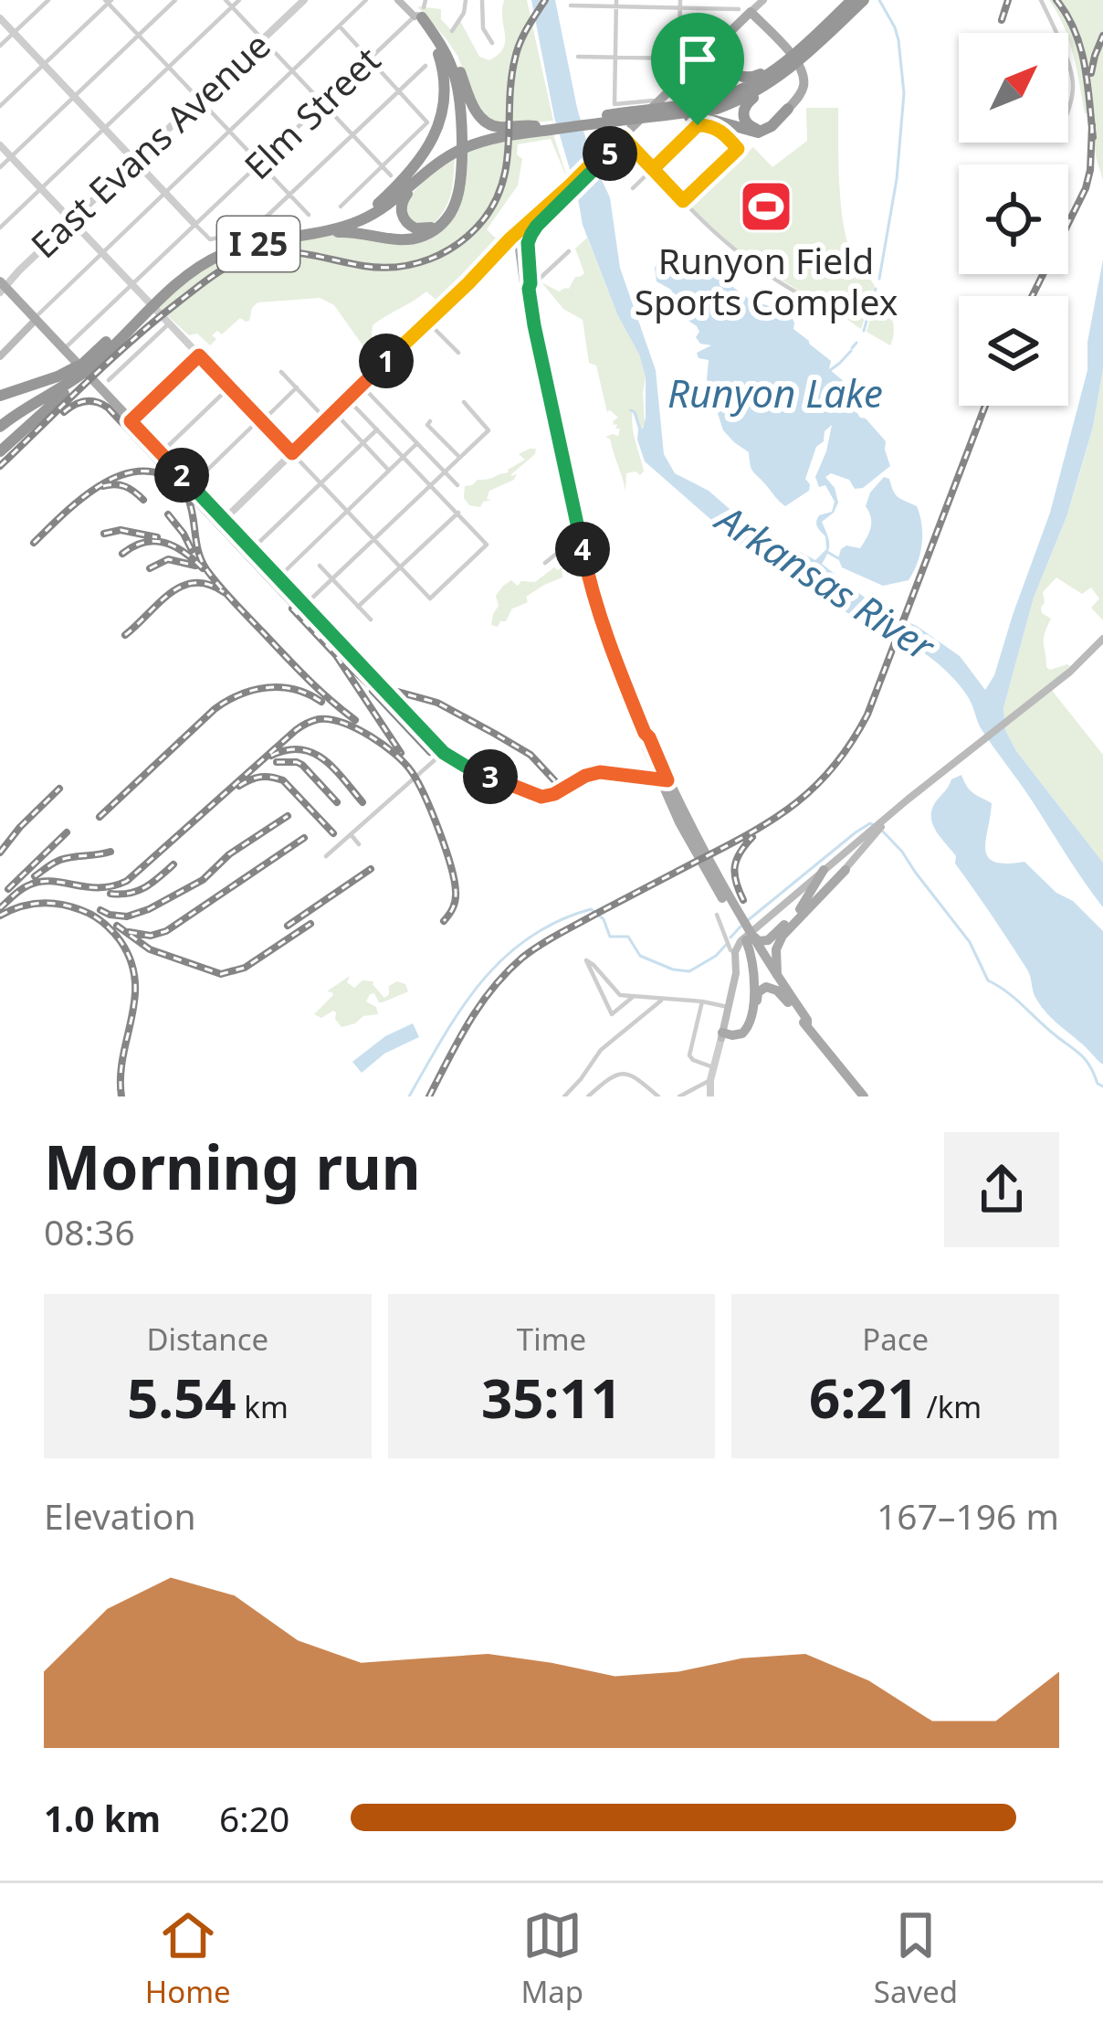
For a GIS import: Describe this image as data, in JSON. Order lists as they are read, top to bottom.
{
  "streets": {
    "highway": ["I 25"],
    "street": ["Elm Street", "East Evans Avenue"]
  },
  "water": ["Runyon Lake", "Arkansas River"],
  "places": {
    "sports": ["Runyon Field Sports Complex"]
  },
  "north": "top right",
  "page": {
    "pins": [
      "5",
      "1",
      "2",
      "4",
      "3"
    ],
    "heading": ["Morning run", "08:36"],
    "stats": [
      ["Distance", "5.54 km"],
      ["Time", "35:11"],
      ["Pace", "6:21 /km"]
    ],
    "chart": ["Elevation", "167–196 m"],
    "list": [
      {
        "name": "1.0 km",
        "note": "6:20"
      }
    ],
    "tabs": ["Home", "Map", "Saved"]
  }
}
